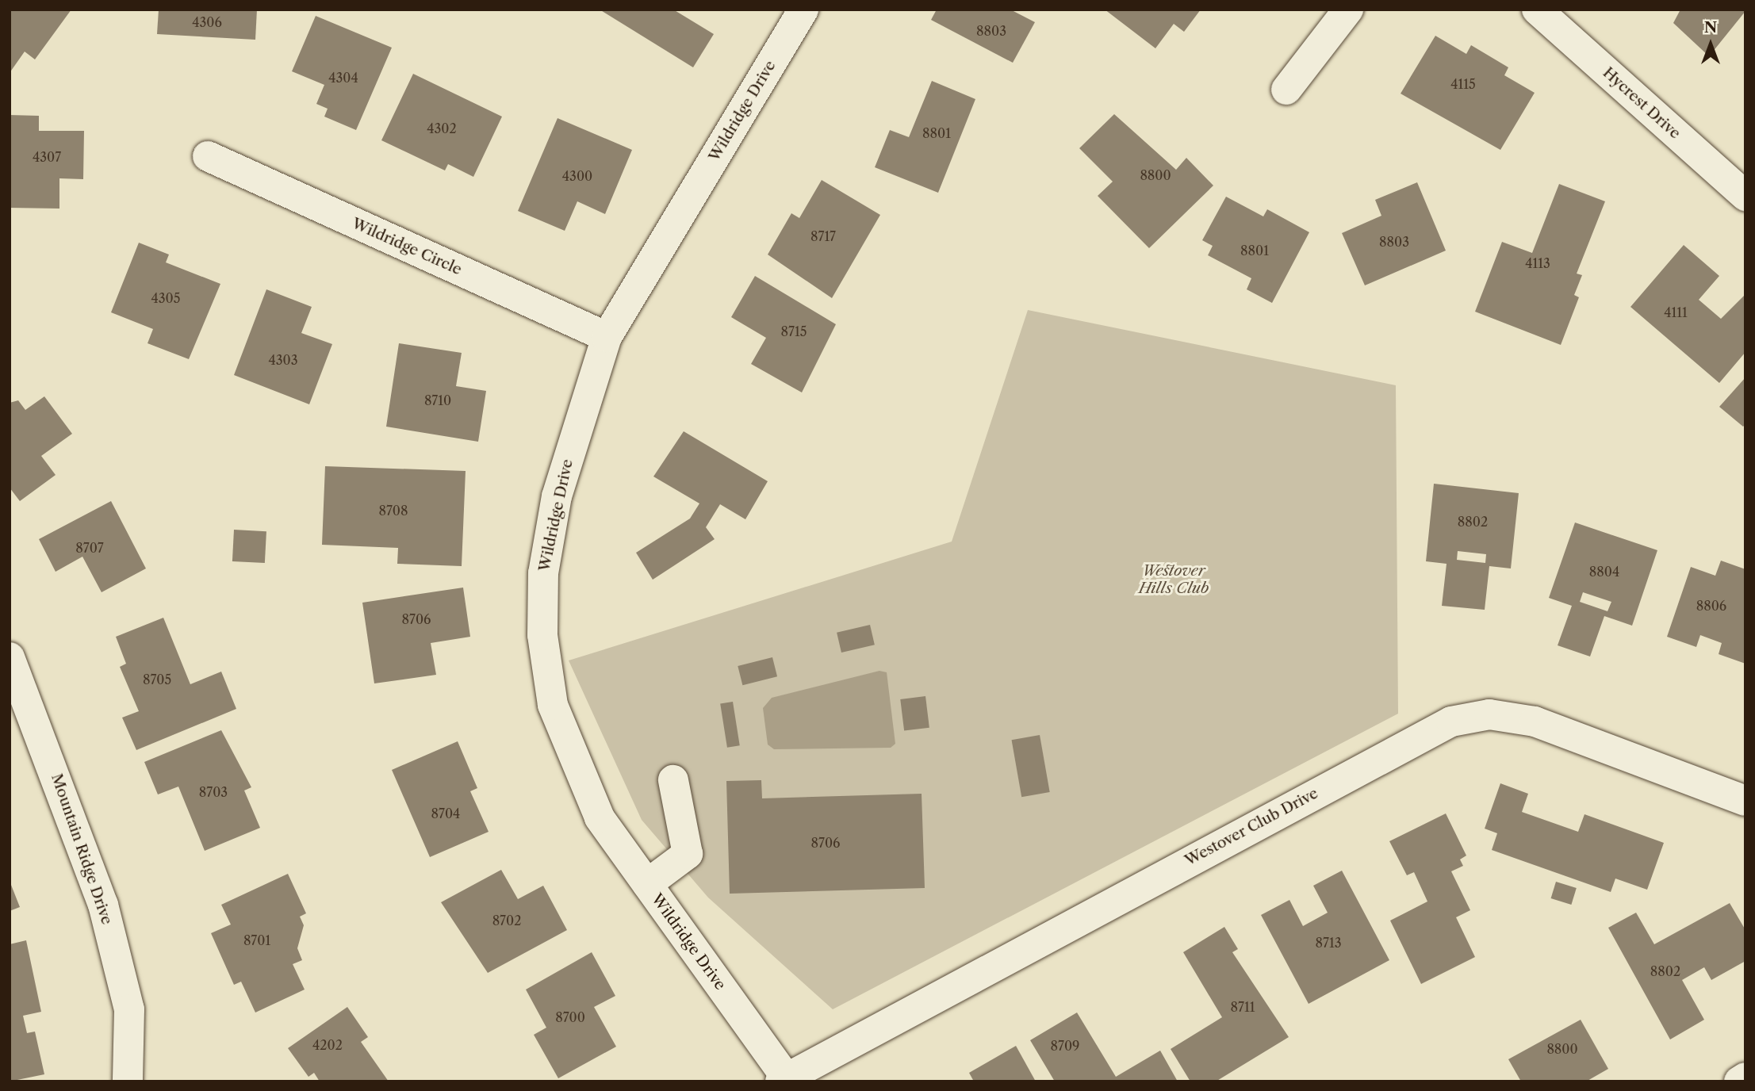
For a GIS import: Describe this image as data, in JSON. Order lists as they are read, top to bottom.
{
  "streets": {
    "street": [
      "Hycrest Drive",
      "Wildridge Drive",
      "Wildridge Circle",
      "Westover Club Drive",
      "Mountain Ridge Drive"
    ]
  },
  "crossings": [
    ["Wildridge Drive", "Wildridge Circle"],
    ["Wildridge Drive", "Westover Club Drive"]
  ],
  "parks": ["Westover Hills Club"],
  "house_numbers": [
    "4306",
    "8803",
    "4304",
    "4115",
    "4302",
    "8801",
    "4307",
    "8800",
    "4300",
    "8717",
    "8803",
    "8801",
    "4113",
    "4305",
    "4111",
    "8715",
    "4303",
    "8710",
    "8708",
    "8802",
    "8707",
    "8804",
    "8806",
    "8706",
    "8705",
    "8703",
    "8704",
    "8706",
    "8702",
    "8701",
    "8713",
    "8802",
    "8711",
    "8700",
    "4202",
    "8709",
    "8800"
  ],
  "north": "top"
}
